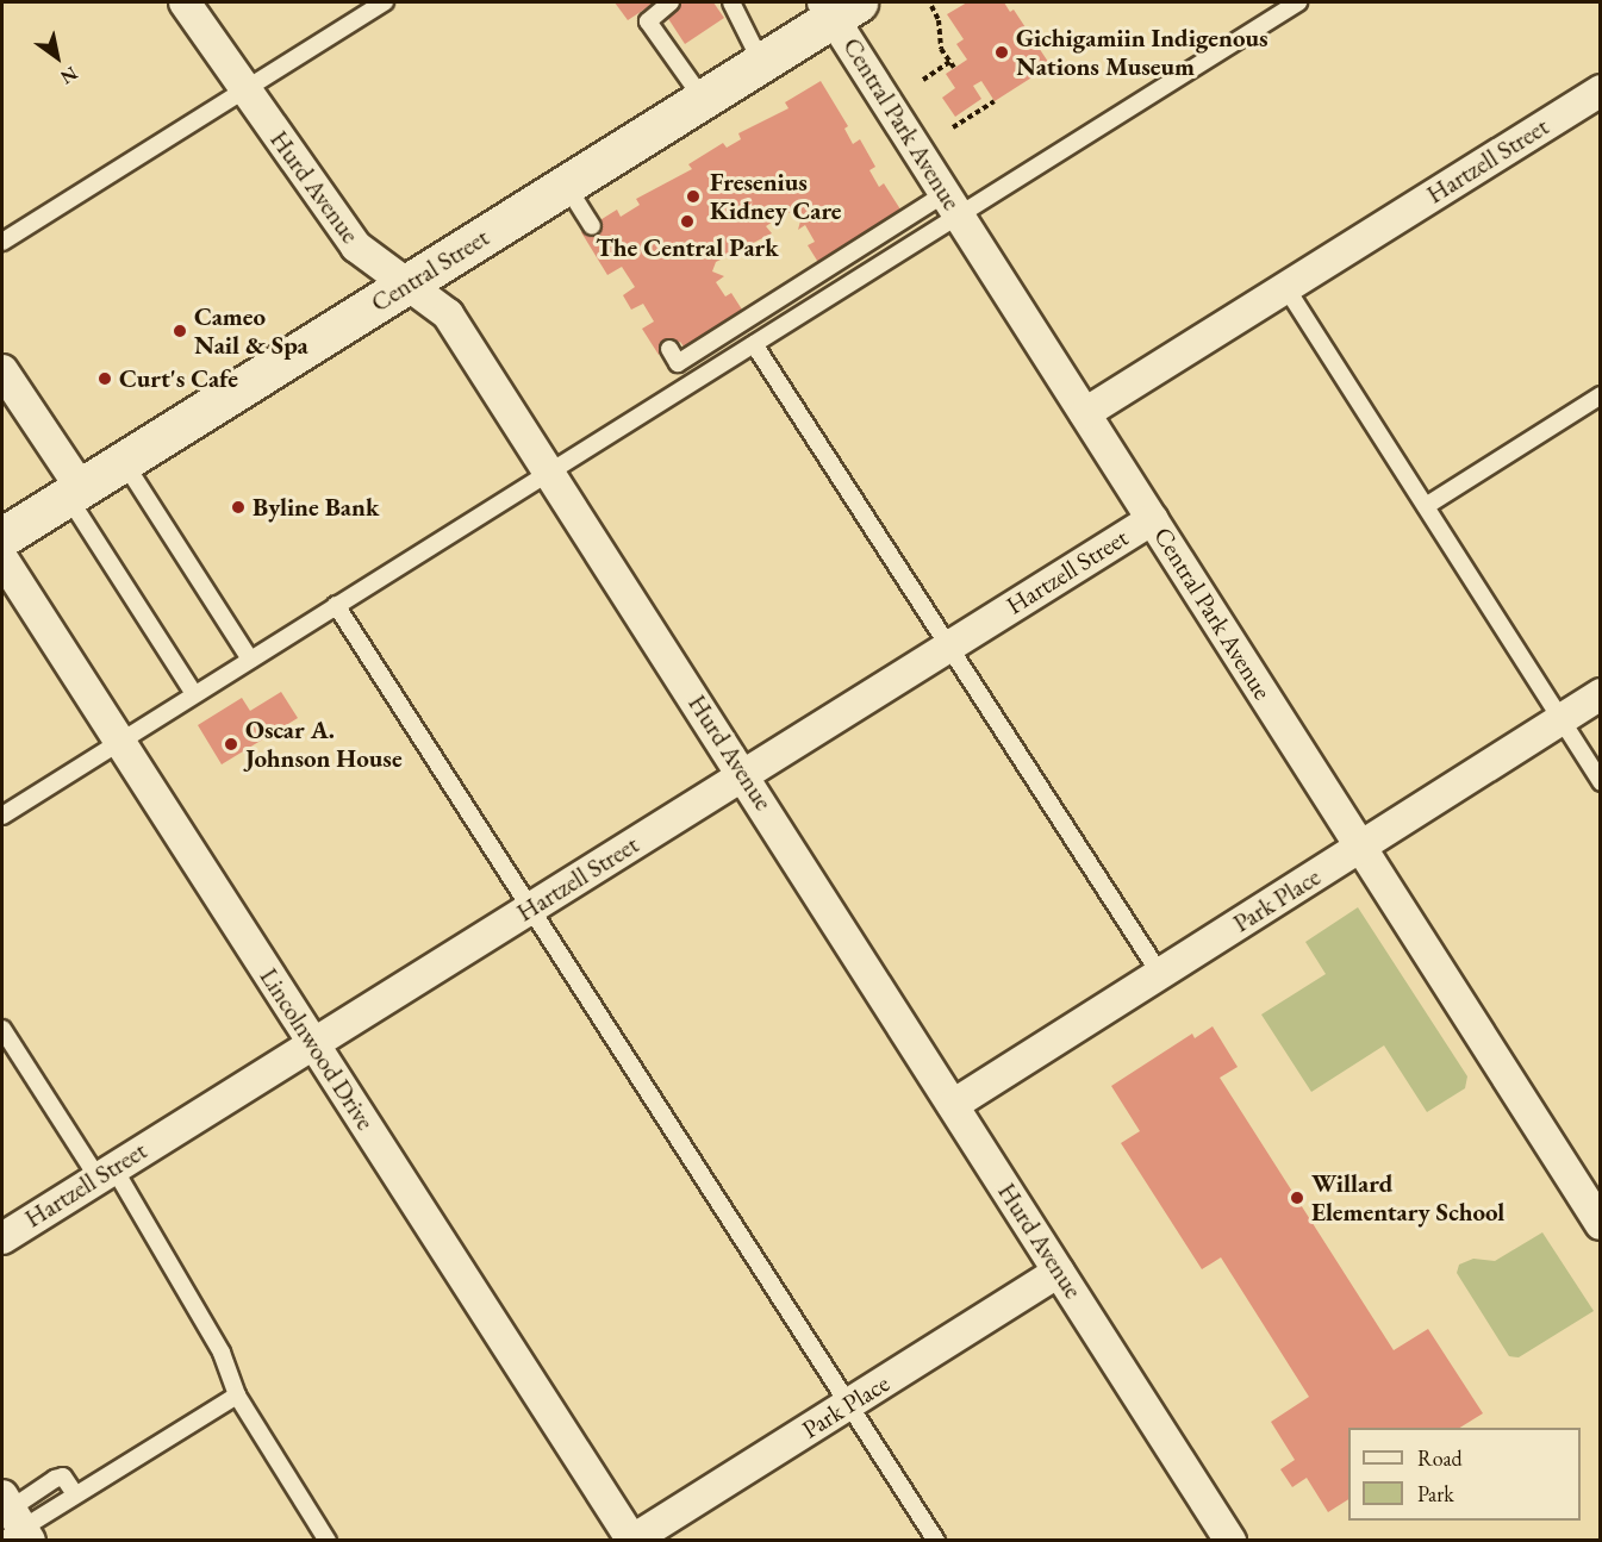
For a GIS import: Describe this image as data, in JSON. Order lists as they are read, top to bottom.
{
  "streets": {
    "main road": ["Central Street"],
    "street": [
      "Central Park Avenue",
      "Hartzell Street",
      "Hurd Avenue",
      "Park Place",
      "Lincolnwood Drive"
    ]
  },
  "crossings": [
    ["Central Park Avenue", "Hartzell Street"],
    ["Central Park Avenue", "Central Street"],
    ["Central Park Avenue", "Park Place"],
    ["Hartzell Street", "Hurd Avenue"],
    ["Hartzell Street", "Lincolnwood Drive"],
    ["Hurd Avenue", "Central Street"],
    ["Hurd Avenue", "Park Place"],
    ["Park Place", "Lincolnwood Drive"]
  ],
  "places": [
    "Gichigamiin Indigenous Nations Museum",
    "Fresenius Kidney Care",
    "The Central Park",
    "Cameo Nail & Spa",
    "Curt's Cafe",
    "Byline Bank",
    "Oscar A. Johnson House",
    "Willard Elementary School"
  ],
  "legend": ["Road", "Park"],
  "north": "bottom right"
}
